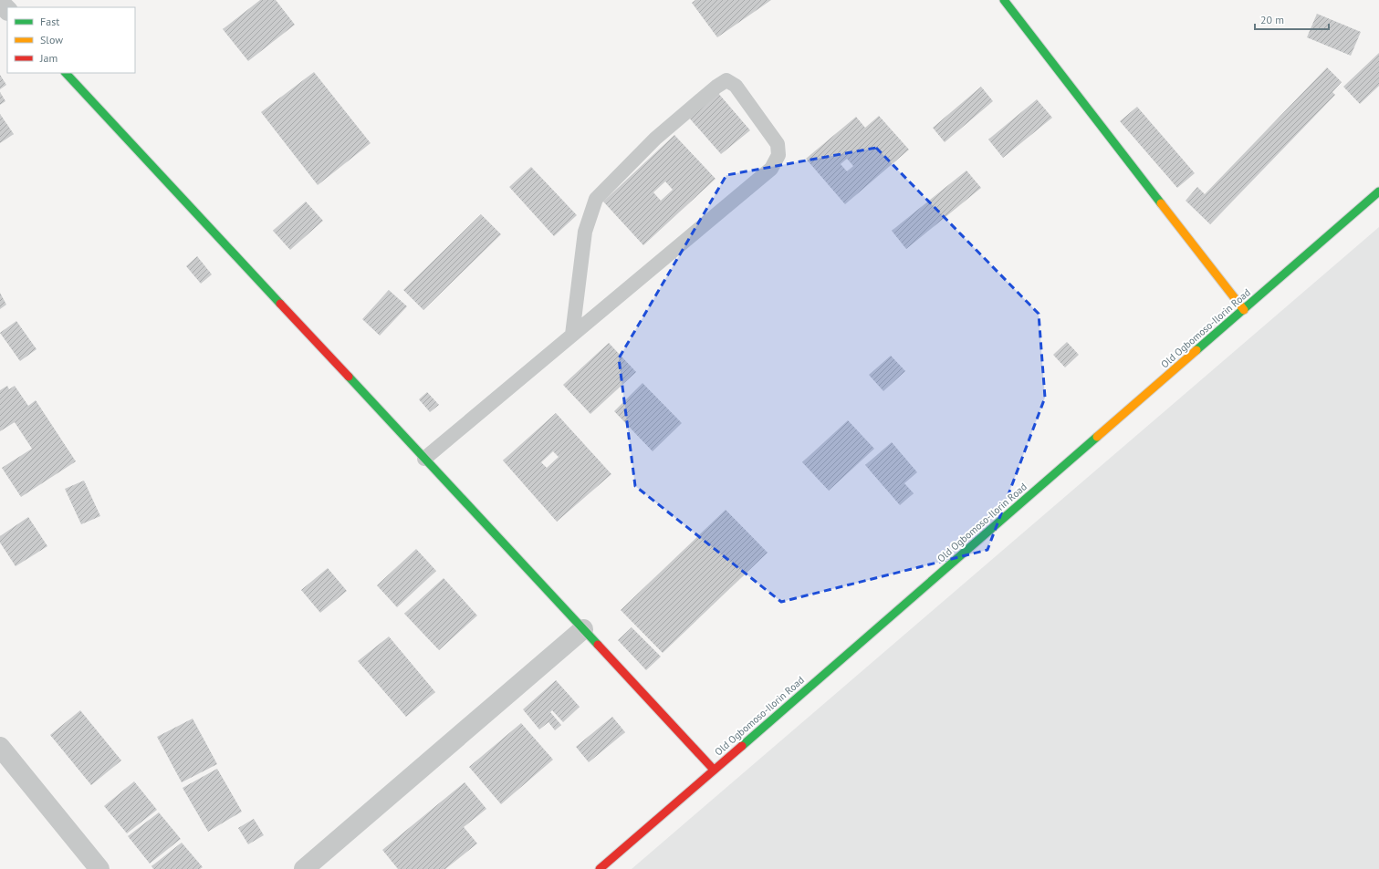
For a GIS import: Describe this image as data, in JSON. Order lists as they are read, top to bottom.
{
  "streets": {
    "main road": ["Old Ogbomoso-Ilorin Road"]
  },
  "legend": ["Fast", "Slow", "Jam"],
  "scale_bar": "20 m"
}
